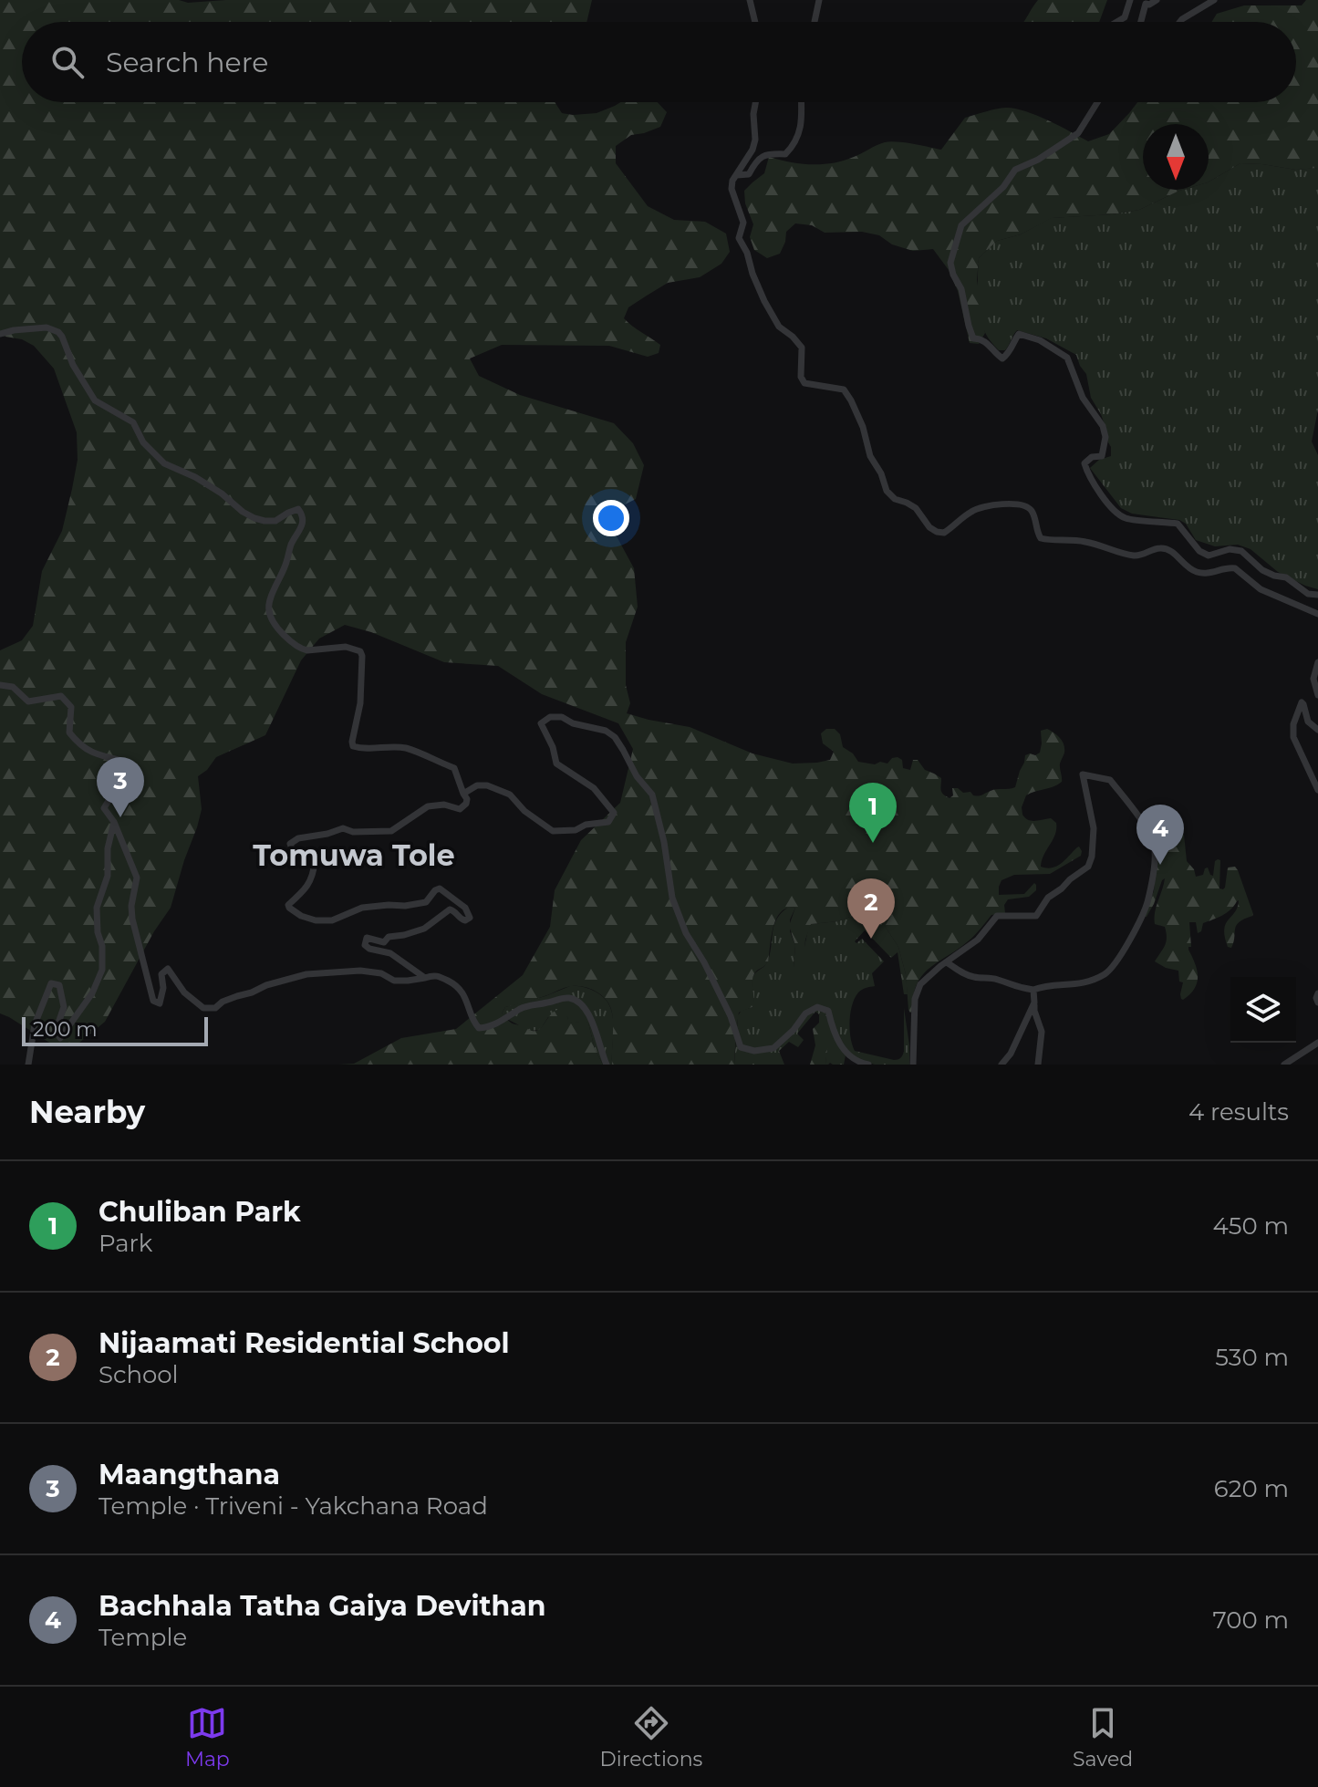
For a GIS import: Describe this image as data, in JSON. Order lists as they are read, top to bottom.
{
  "districts": ["Tomuwa Tole"],
  "scale_bar": "200 m",
  "north": "bottom",
  "page": {
    "search": "Search here",
    "pins": [
      "3",
      "1",
      "4",
      "2"
    ],
    "scale": "200 m",
    "heading": ["Nearby", "4 results"],
    "list": [
      {
        "mark": "1",
        "name": "Chuliban Park",
        "note": "Park",
        "value": "450 m"
      },
      {
        "mark": "2",
        "name": "Nijaamati Residential School",
        "note": "School",
        "value": "530 m"
      },
      {
        "mark": "3",
        "name": "Maangthana",
        "note": "Temple · Triveni - Yakchana Road",
        "value": "620 m"
      },
      {
        "mark": "4",
        "name": "Bachhala Tatha Gaiya Devithan",
        "note": "Temple",
        "value": "700 m"
      }
    ],
    "nav": ["Map", "Directions", "Saved"]
  }
}
